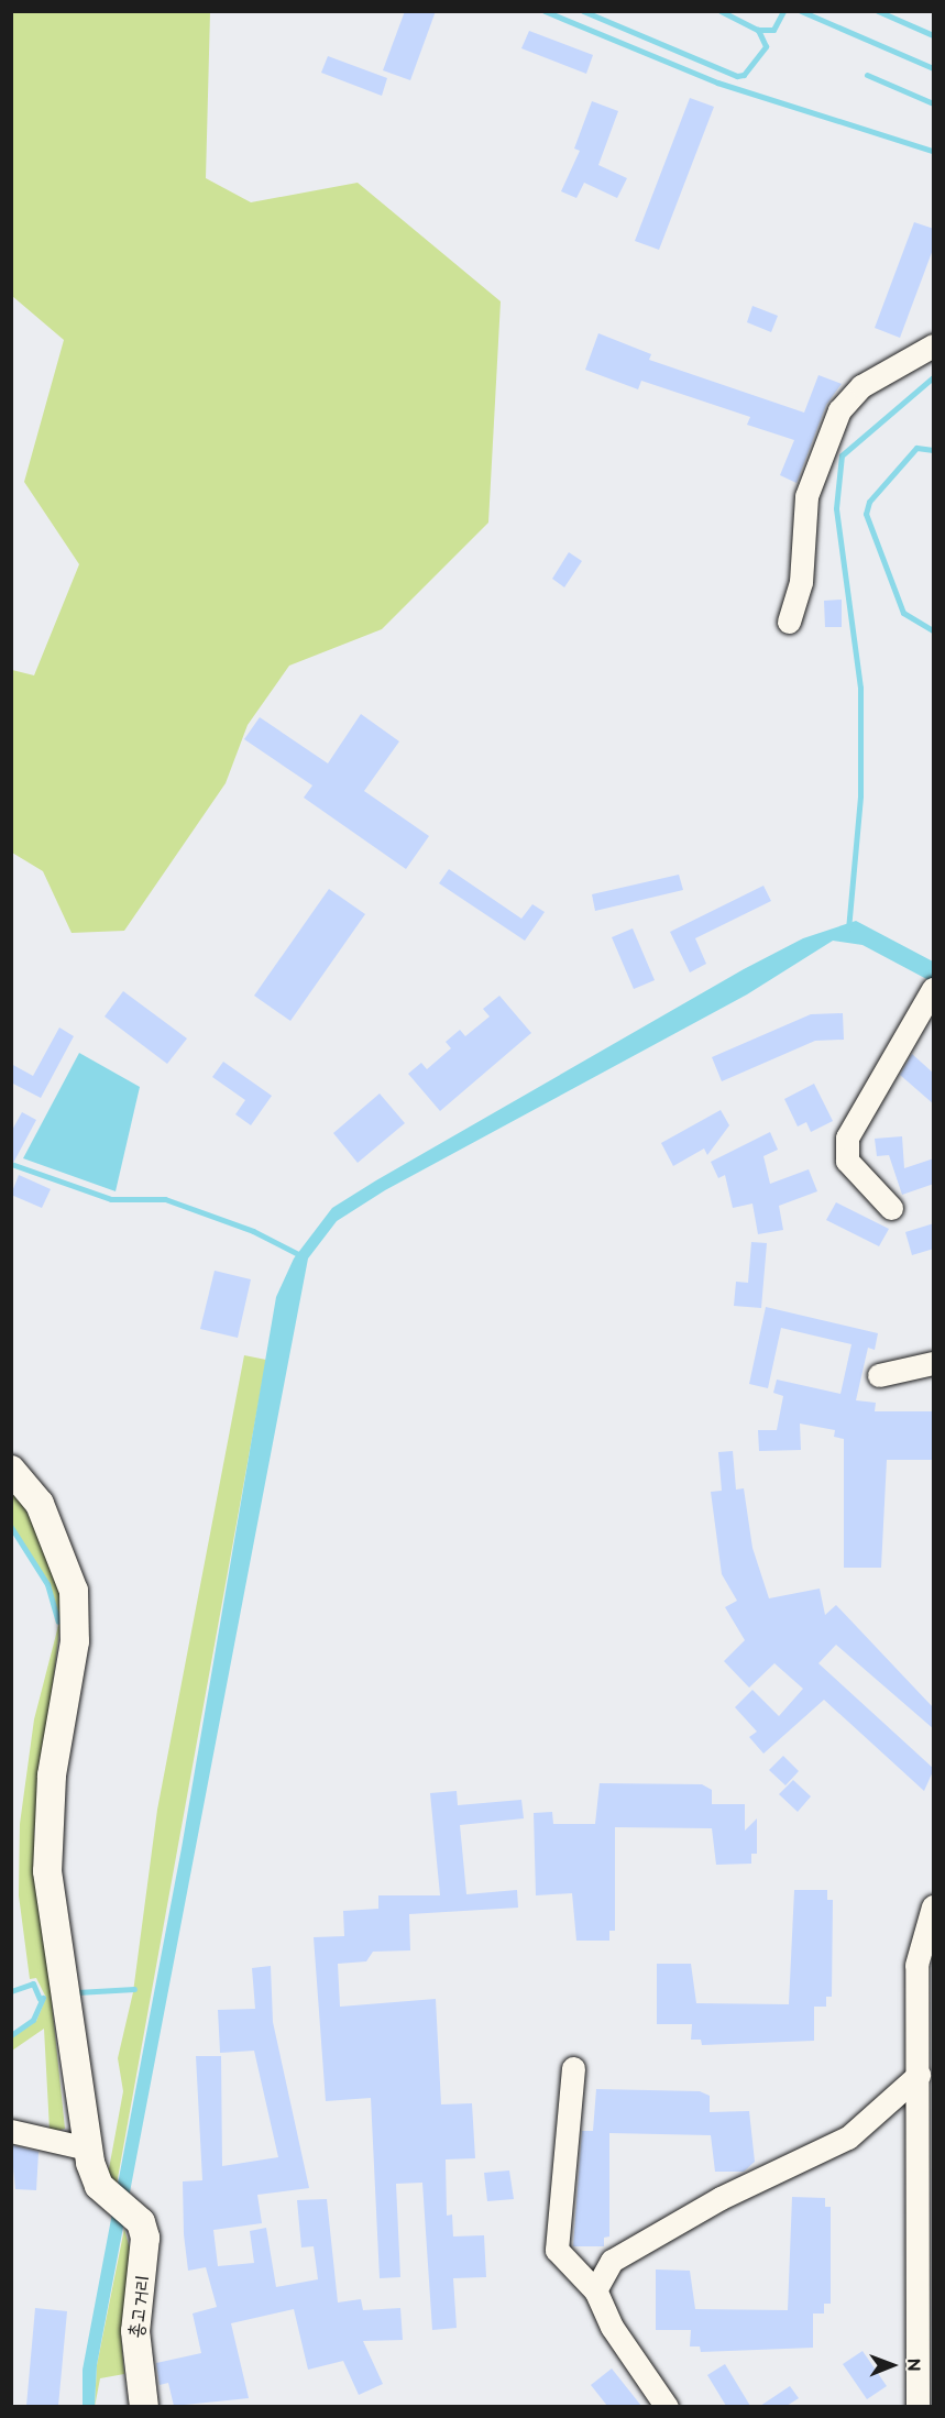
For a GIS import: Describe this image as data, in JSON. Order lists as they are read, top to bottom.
{
  "streets": {
    "street": ["총고거리"]
  },
  "north": "right"
}
